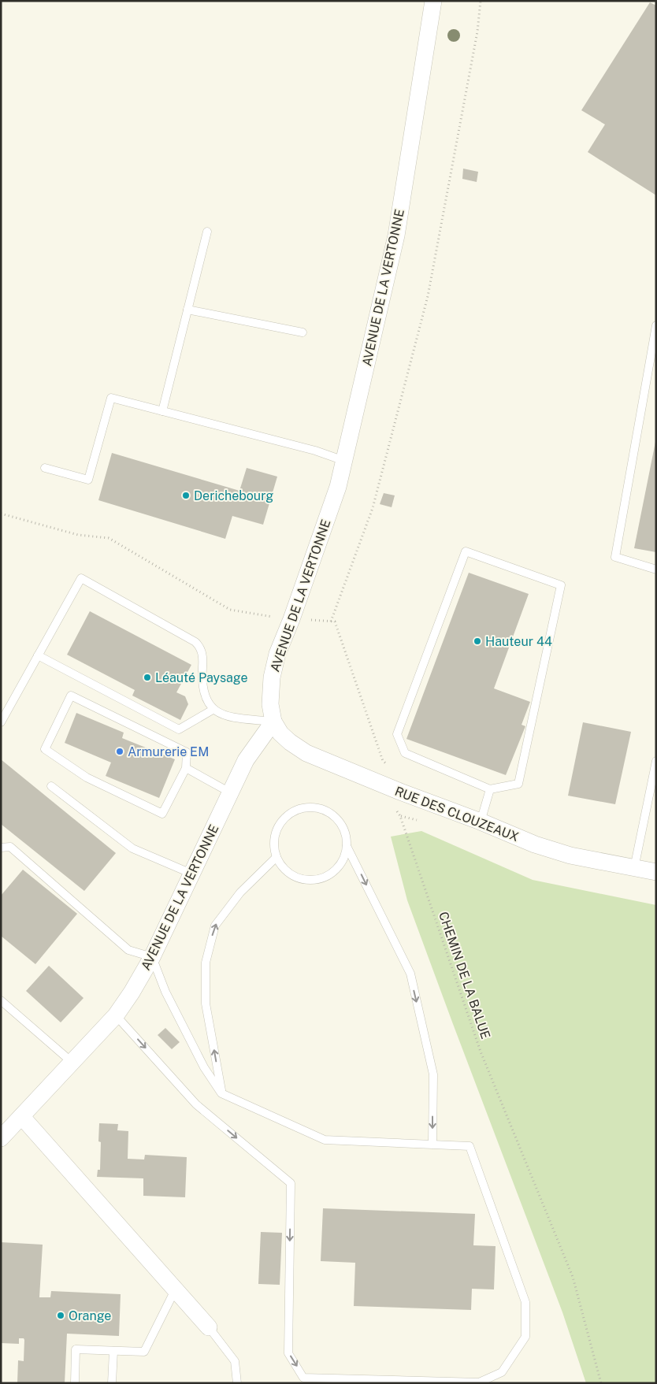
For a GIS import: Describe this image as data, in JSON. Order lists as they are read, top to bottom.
{
  "streets": {
    "street": ["AVENUE DE LA VERTONNE", "RUE DES CLOUZEAUX"],
    "path": ["CHEMIN DE LA BALUE"]
  },
  "crossings": [
    ["AVENUE DE LA VERTONNE", "RUE DES CLOUZEAUX"],
    ["RUE DES CLOUZEAUX", "CHEMIN DE LA BALUE"]
  ],
  "places": [
    "Derichebourg",
    "Hauteur 44",
    "Léauté Paysage",
    "Armurerie EM",
    "Orange"
  ]
}
